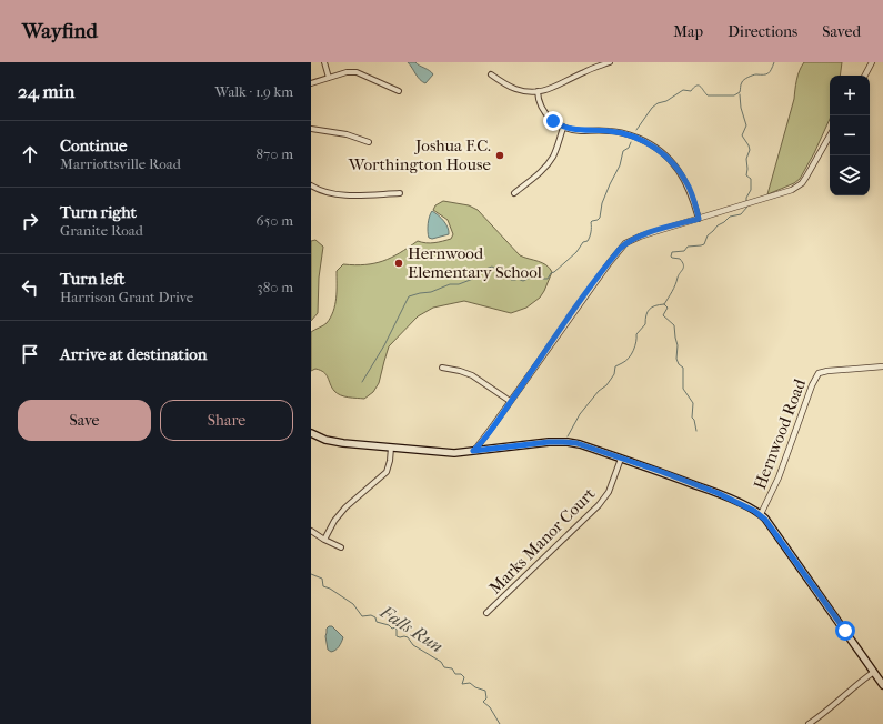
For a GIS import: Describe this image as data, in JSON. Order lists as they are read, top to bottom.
{
  "streets": {
    "street": ["Hernwood Road", "Marks Manor Court"]
  },
  "water": ["Falls Run"],
  "places": ["Joshua F.C. Worthington House", "Hernwood Elementary School"],
  "page": {
    "header": "Wayfind",
    "nav": ["Map", "Directions", "Saved"],
    "heading": ["24 min", "Walk · 1.9 km"],
    "map_buttons": ["+", "−"],
    "list": [
      ["Continue", "Marriottsville Road", "870 m"],
      ["Turn right", "Granite Road", "650 m"],
      ["Turn left", "Harrison Grant Drive", "380 m"],
      "Arrive at destination"
    ],
    "buttons": ["Save", "Share"]
  }
}
